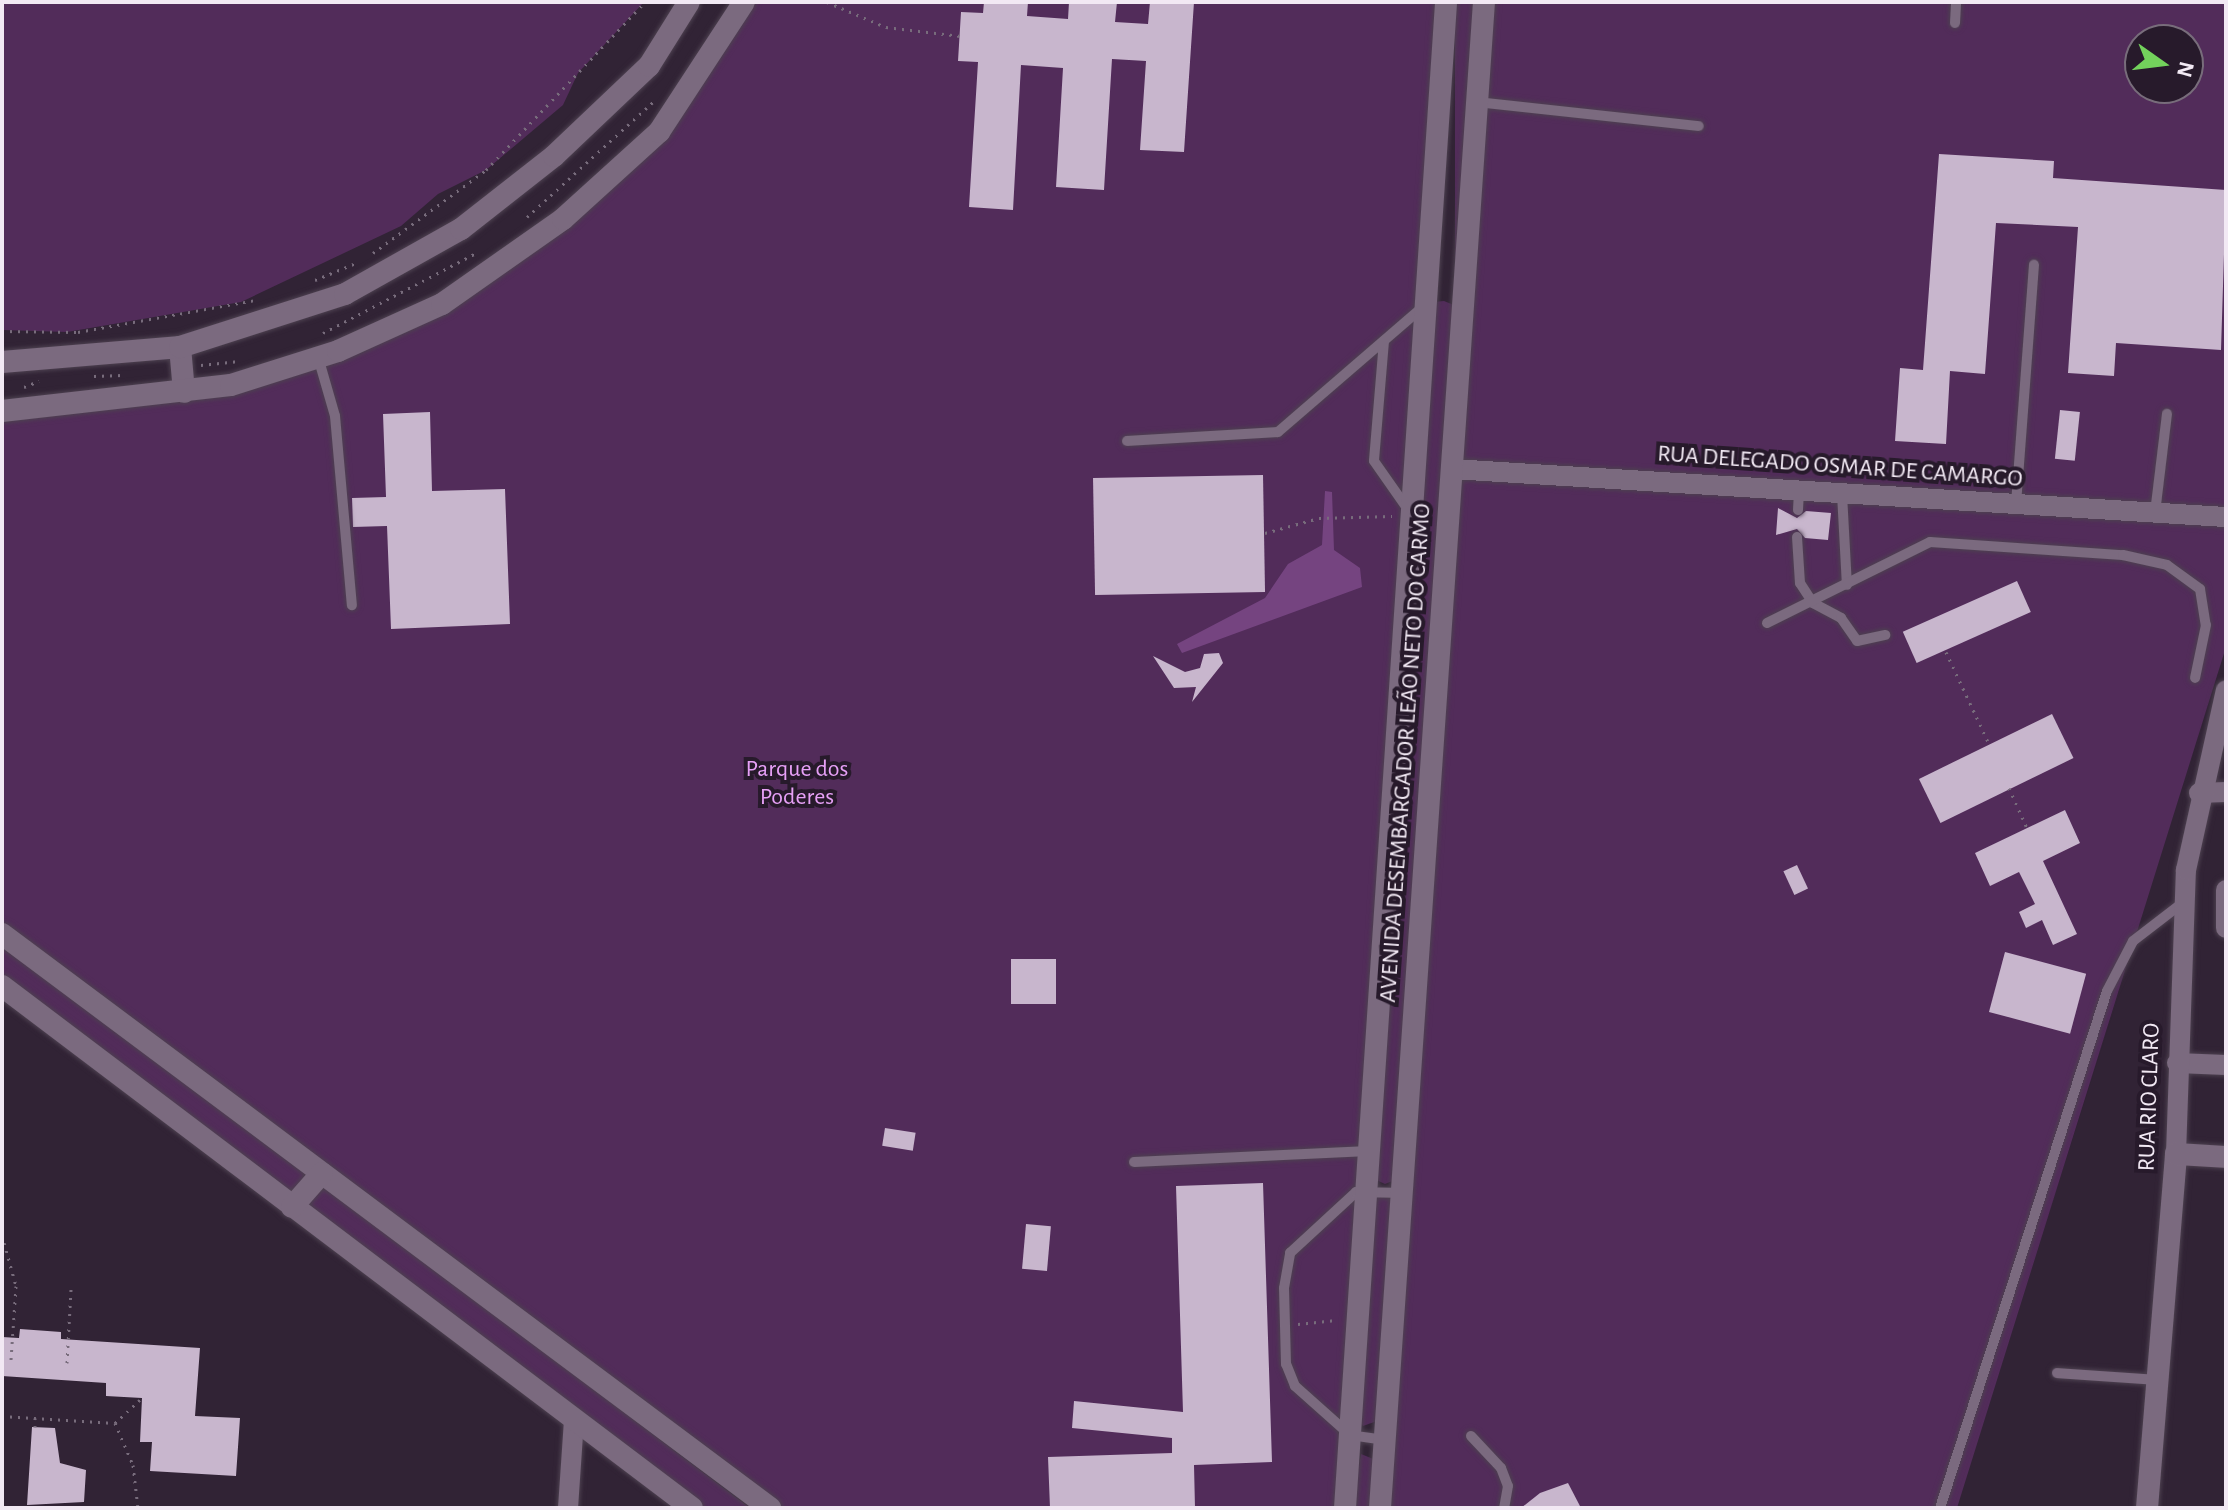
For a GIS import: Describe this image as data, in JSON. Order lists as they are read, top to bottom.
{
  "streets": {
    "main road": ["AVENIDA DESEMBARGADOR LEÃO NETO DO CARMO", "RUA RIO CLARO"],
    "street": ["RUA DELEGADO OSMAR DE CAMARGO"]
  },
  "crossings": [
    ["RUA DELEGADO OSMAR DE CAMARGO", "AVENIDA DESEMBARGADOR LEÃO NETO DO CARMO"]
  ],
  "parks": ["Parque dos Poderes"],
  "north": "right"
}
